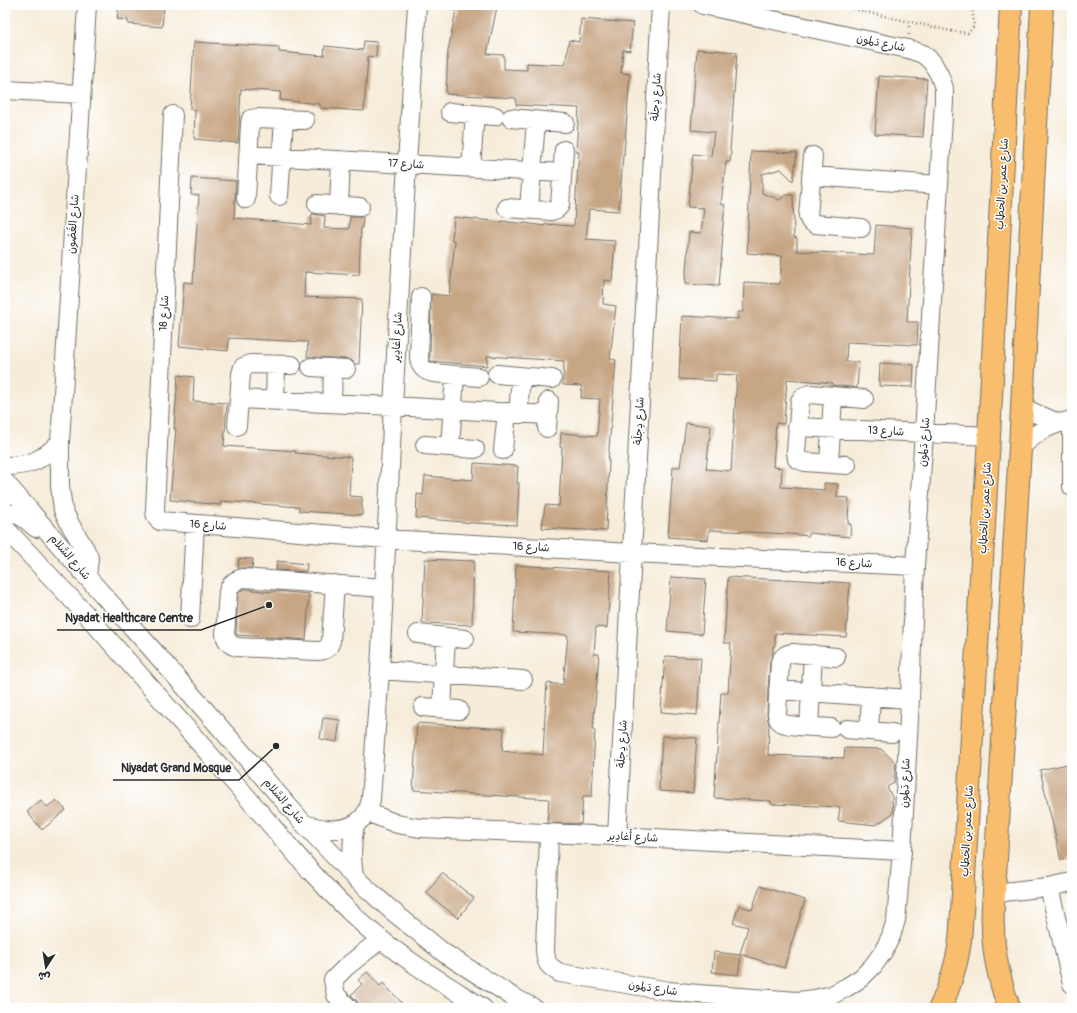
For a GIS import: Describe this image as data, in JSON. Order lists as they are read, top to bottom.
{
  "streets": {
    "main road": ["شارع عمر بن الخطاب"],
    "street": [
      "شارع دَلمون",
      "شارع دِجلَة",
      "شارع 17",
      "شارع الغُصُون",
      "شارع 18",
      "شارع أَغادِير",
      "شارع 13",
      "شارع 16",
      "شارع السَّلام"
    ]
  },
  "crossings": [
    ["شارع دَلمون", "شارع أَغادِير"],
    ["شارع دَلمون", "شارع 13"],
    ["شارع دَلمون", "شارع 16"],
    ["شارع دِجلَة", "شارع أَغادِير"],
    ["شارع دِجلَة", "شارع 16"],
    ["شارع 17", "شارع أَغادِير"],
    ["شارع عمر بن الخطاب", "شارع 13"],
    ["شارع الغُصُون", "شارع السَّلام"],
    ["شارع 18", "شارع 16"],
    ["شارع أَغادِير", "شارع 16"],
    ["شارع أَغادِير", "شارع السَّلام"]
  ],
  "places": ["Nyadat Healthcare Centre", "Niyadat Grand Mosque"],
  "north": "bottom"
}
